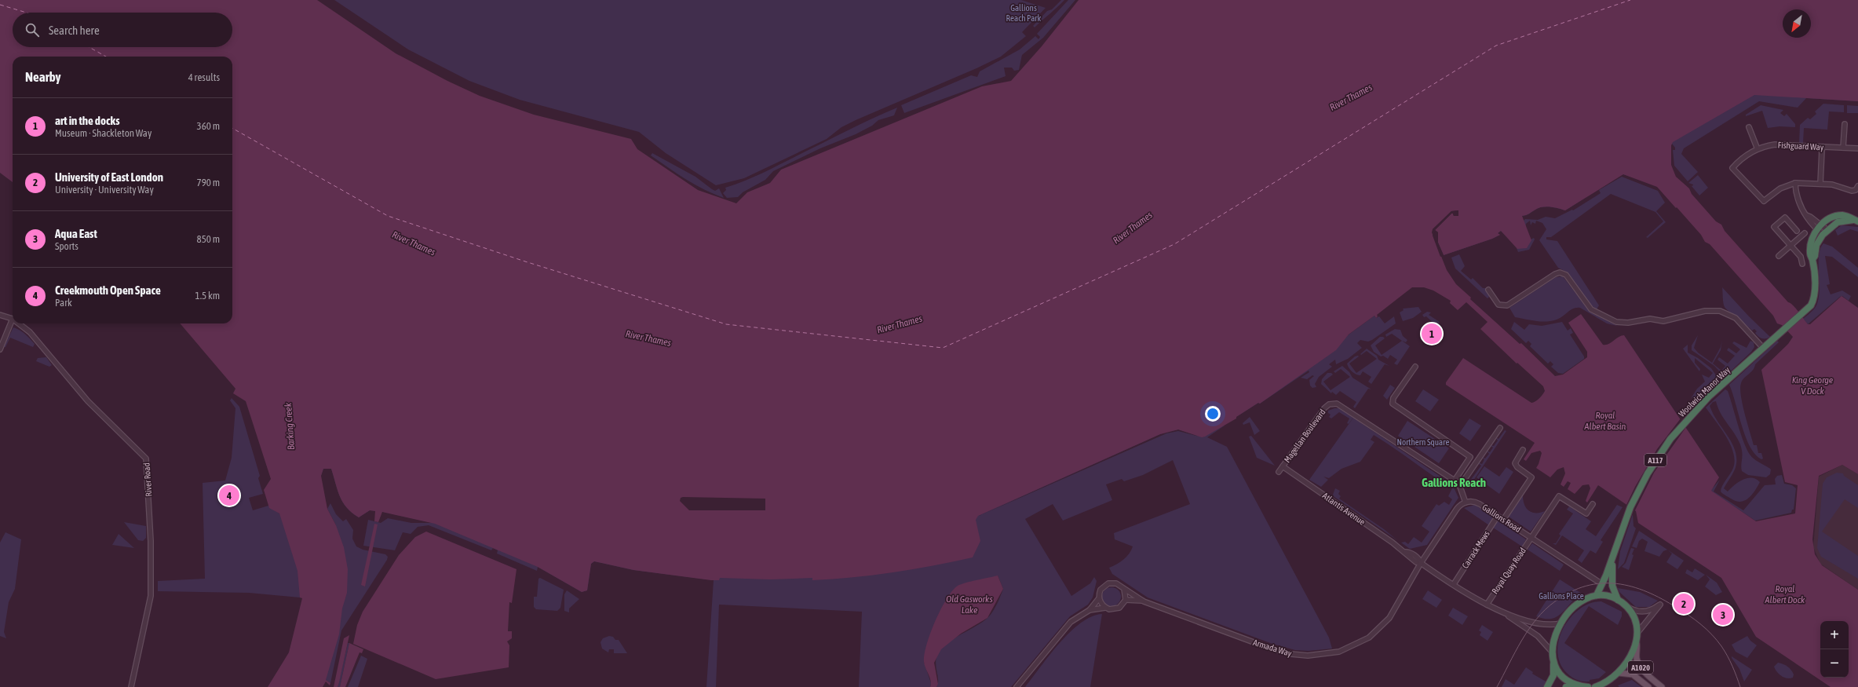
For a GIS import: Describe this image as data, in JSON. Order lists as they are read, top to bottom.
{
  "streets": {
    "highway": ["Woolwich Manor Way", "A117"],
    "main road": ["A1020"],
    "street": [
      "Fishguard Way",
      "Magellan Boulevard",
      "River Road",
      "Atlantis Avenue",
      "Gallions Road",
      "Carrack Mews",
      "Royal Quay Road",
      "Armada Way"
    ]
  },
  "crossings": [
    ["Magellan Boulevard", "Atlantis Avenue"],
    ["Magellan Boulevard", "Gallions Road"],
    ["Atlantis Avenue", "Carrack Mews"],
    ["Atlantis Avenue", "Royal Quay Road"],
    ["Atlantis Avenue", "Armada Way"],
    ["Gallions Road", "Carrack Mews"],
    ["Gallions Road", "Royal Quay Road"]
  ],
  "districts": ["Gallions Reach"],
  "water": [
    "River Thames",
    "King George V Dock",
    "Royal Albert Basin",
    "Barking Creek",
    "Royal Albert Dock",
    "Old Gasworks Lake"
  ],
  "parks": ["Gallions Reach Park", "Northern Square", "Gallions Place"],
  "north": "bottom left",
  "page": {
    "search": "Search here",
    "heading": ["Nearby", "4 results"],
    "list": [
      {
        "mark": "1",
        "name": "art in the docks",
        "note": "Museum · Shackleton Way",
        "value": "360 m"
      },
      {
        "mark": "2",
        "name": "University of East London",
        "note": "University · University Way",
        "value": "790 m"
      },
      {
        "mark": "3",
        "name": "Aqua East",
        "note": "Sports",
        "value": "850 m"
      },
      {
        "mark": "4",
        "name": "Creekmouth Open Space",
        "note": "Park",
        "value": "1.5 km"
      }
    ],
    "pins": [
      "1",
      "4",
      "2",
      "3"
    ],
    "map_buttons": ["+", "−"]
  }
}
